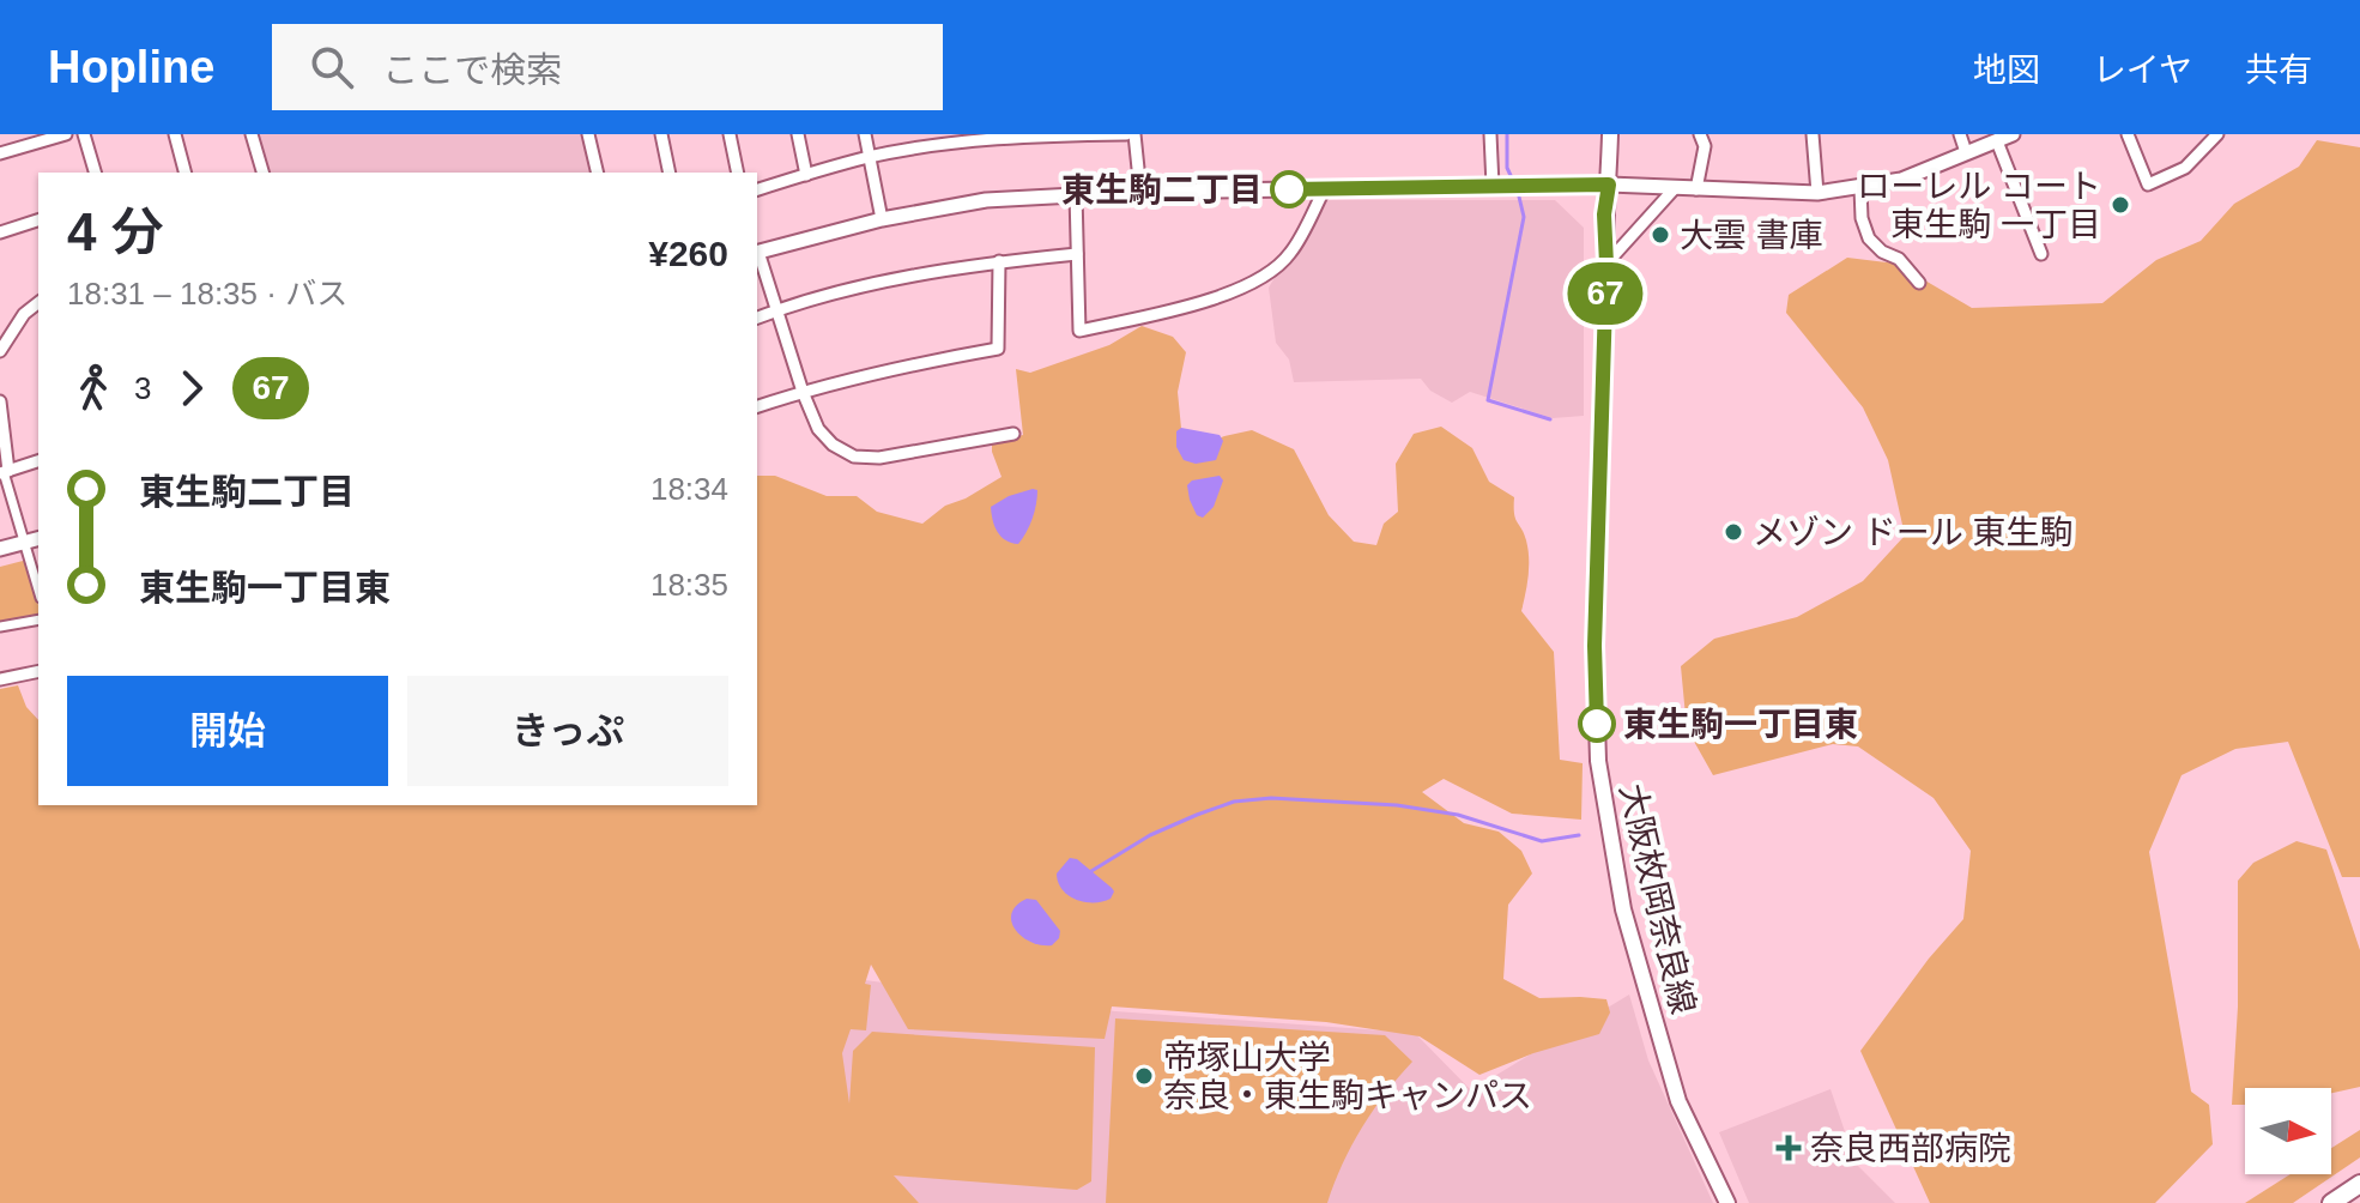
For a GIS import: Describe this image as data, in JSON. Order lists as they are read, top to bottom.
{
  "streets": {
    "main road": ["大阪枚岡奈良線"]
  },
  "places": {
    "other": [
      "東生駒二丁目",
      "ローレル コート 東生駒 一丁目",
      "大雲 書庫",
      "メゾン ドール 東生駒",
      "東生駒一丁目東",
      "帝塚山大学 奈良・東生駒キャンパス"
    ],
    "health": ["奈良西部病院"]
  },
  "lines": ["bus line 67"],
  "north": "right",
  "page": {
    "header": "Hopline",
    "search": "ここで検索",
    "nav": ["地図", "レイヤ", "共有"],
    "on_map": "67",
    "heading": ["4 分", "18:31 – 18:35 · バス", "¥260"],
    "legs": ["3", "67"],
    "list": [
      {
        "name": "東生駒二丁目",
        "value": "18:34"
      },
      {
        "name": "東生駒一丁目東",
        "value": "18:35"
      }
    ],
    "buttons": ["開始", "きっぷ"]
  }
}
